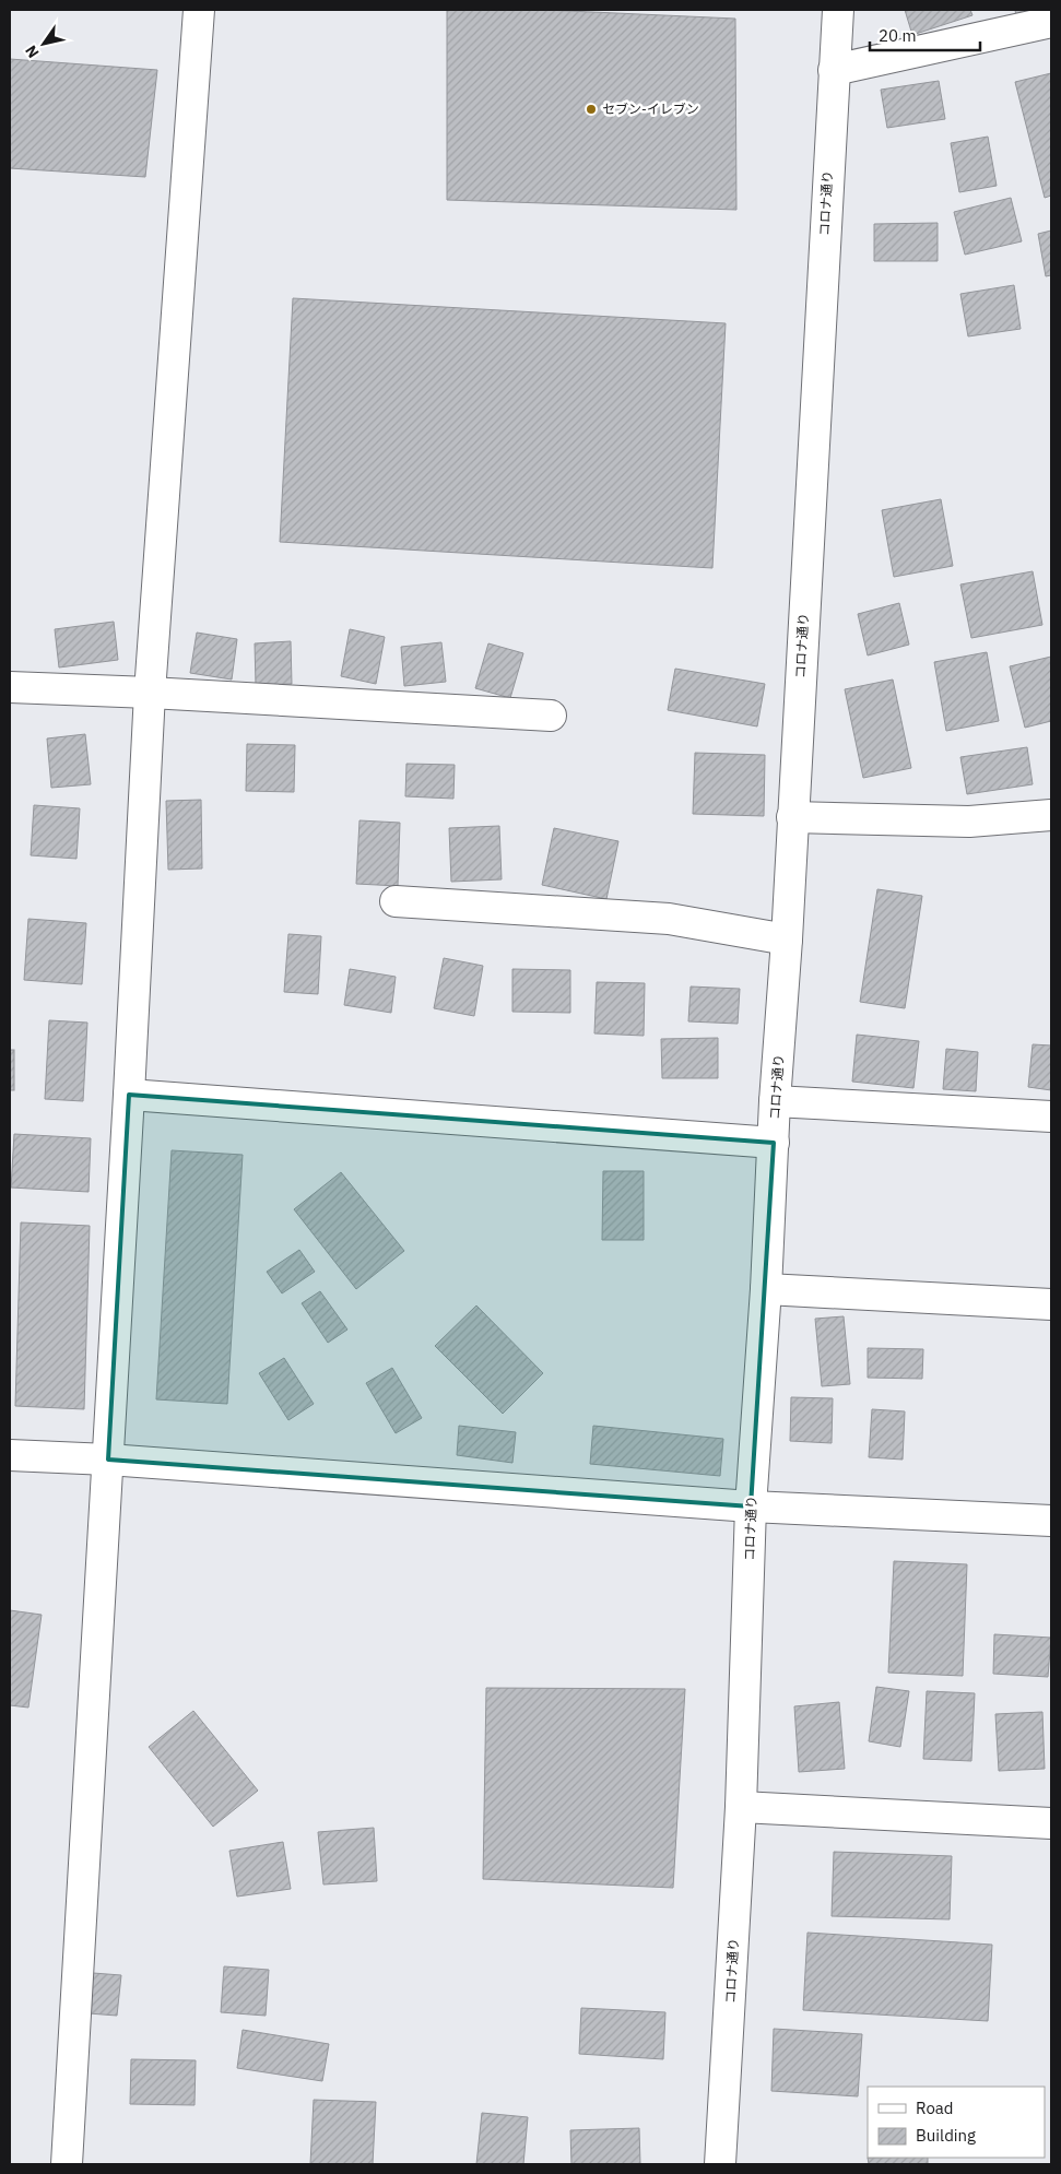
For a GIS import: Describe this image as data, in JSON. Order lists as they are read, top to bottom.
{
  "streets": {
    "street": ["コロナ通り"]
  },
  "places": ["セブン-イレブン"],
  "legend": ["Road", "Building"],
  "scale_bar": "20 m",
  "north": "bottom left"
}
